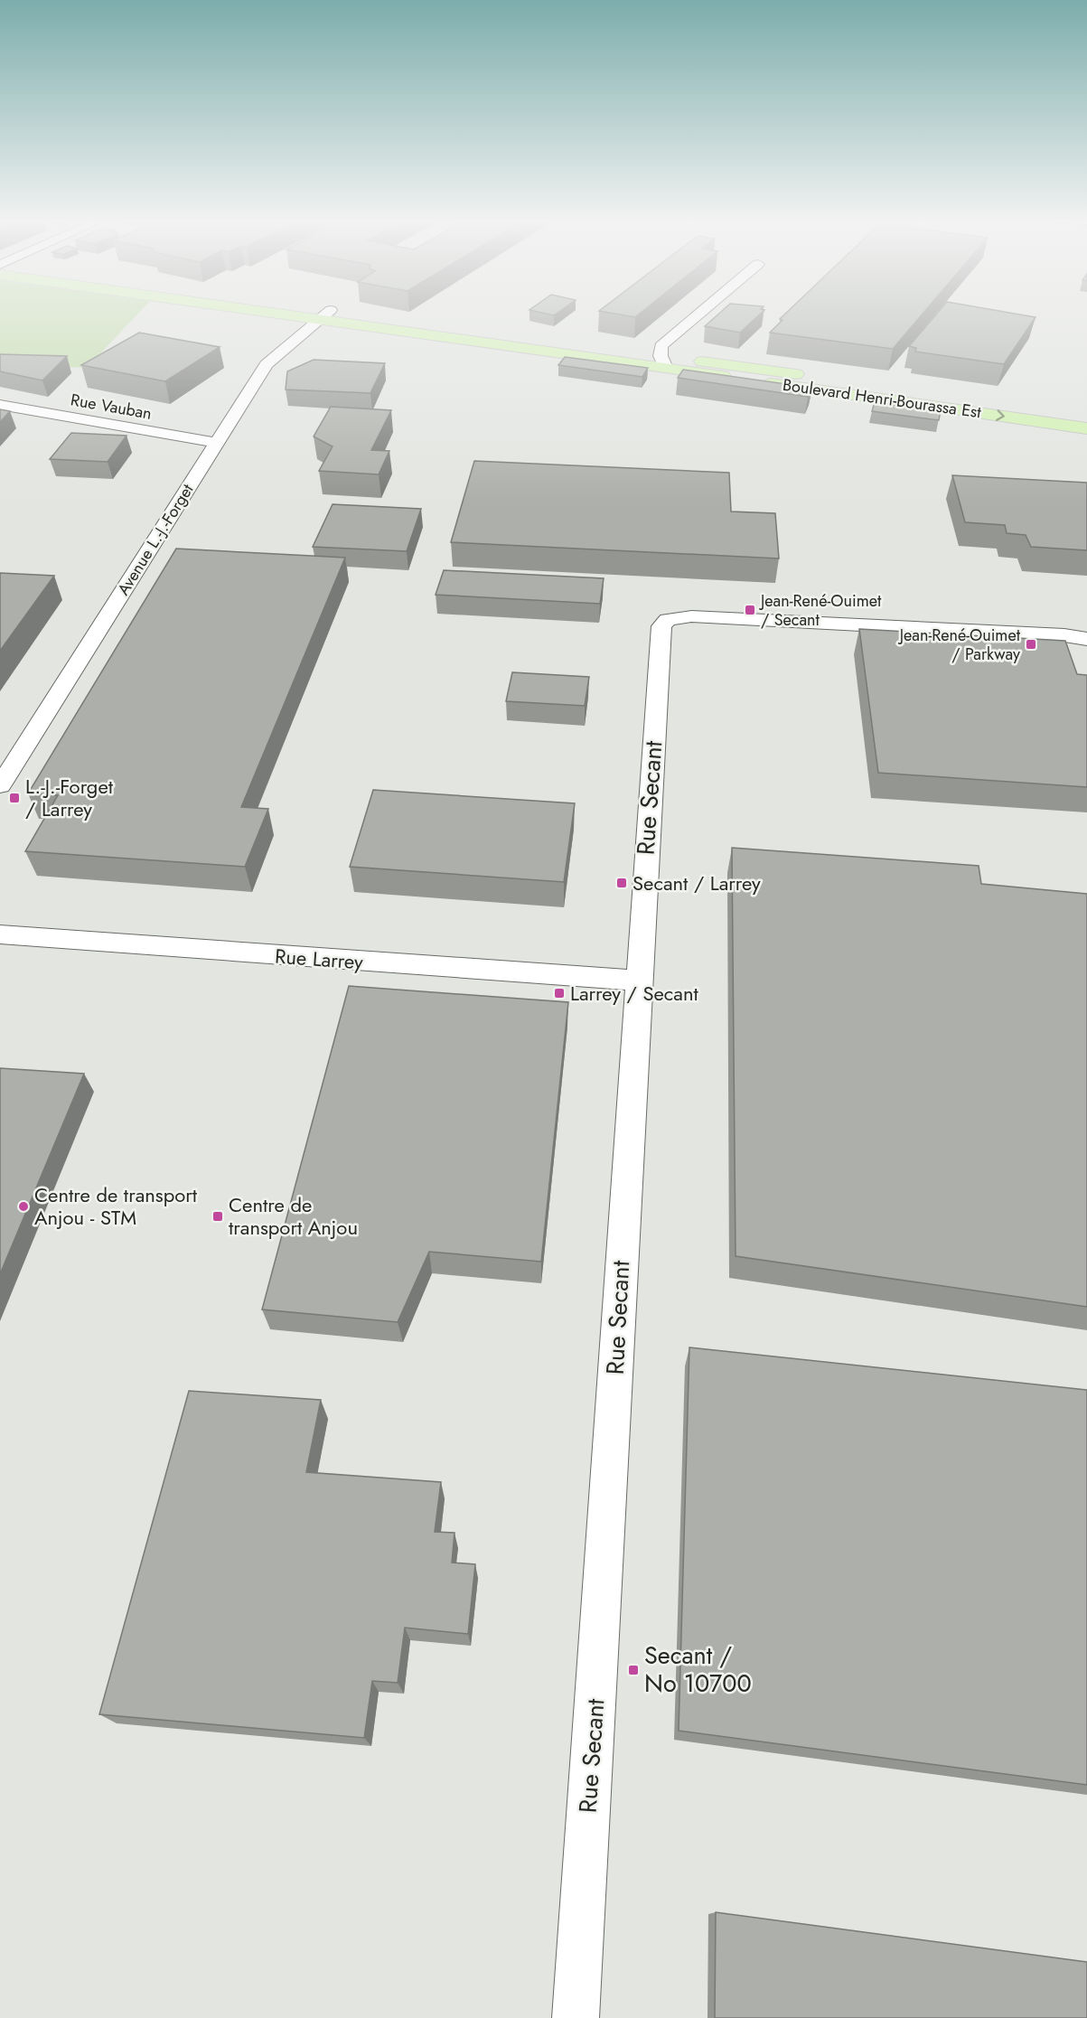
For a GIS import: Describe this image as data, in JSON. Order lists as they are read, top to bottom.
{
  "streets": {
    "main road": ["Boulevard Henri-Bourassa Est"],
    "street": [
      "Rue Vauban",
      "Avenue L.-J.-Forget",
      "Rue Secant",
      "Rue Larrey"
    ]
  },
  "crossings": [
    ["Boulevard Henri-Bourassa Est", "Avenue L.-J.-Forget"],
    ["Rue Vauban", "Avenue L.-J.-Forget"],
    ["Rue Secant", "Rue Larrey"]
  ],
  "places": {
    "transit": [
      "Jean-René-Ouimet / Secant",
      "Jean-René-Ouimet / Parkway",
      "L.-J.-Forget / Larrey",
      "Secant / Larrey",
      "Larrey / Secant",
      "Centre de transport Anjou",
      "Secant / No 10700"
    ],
    "other": ["Centre de transport Anjou - STM"]
  }
}
